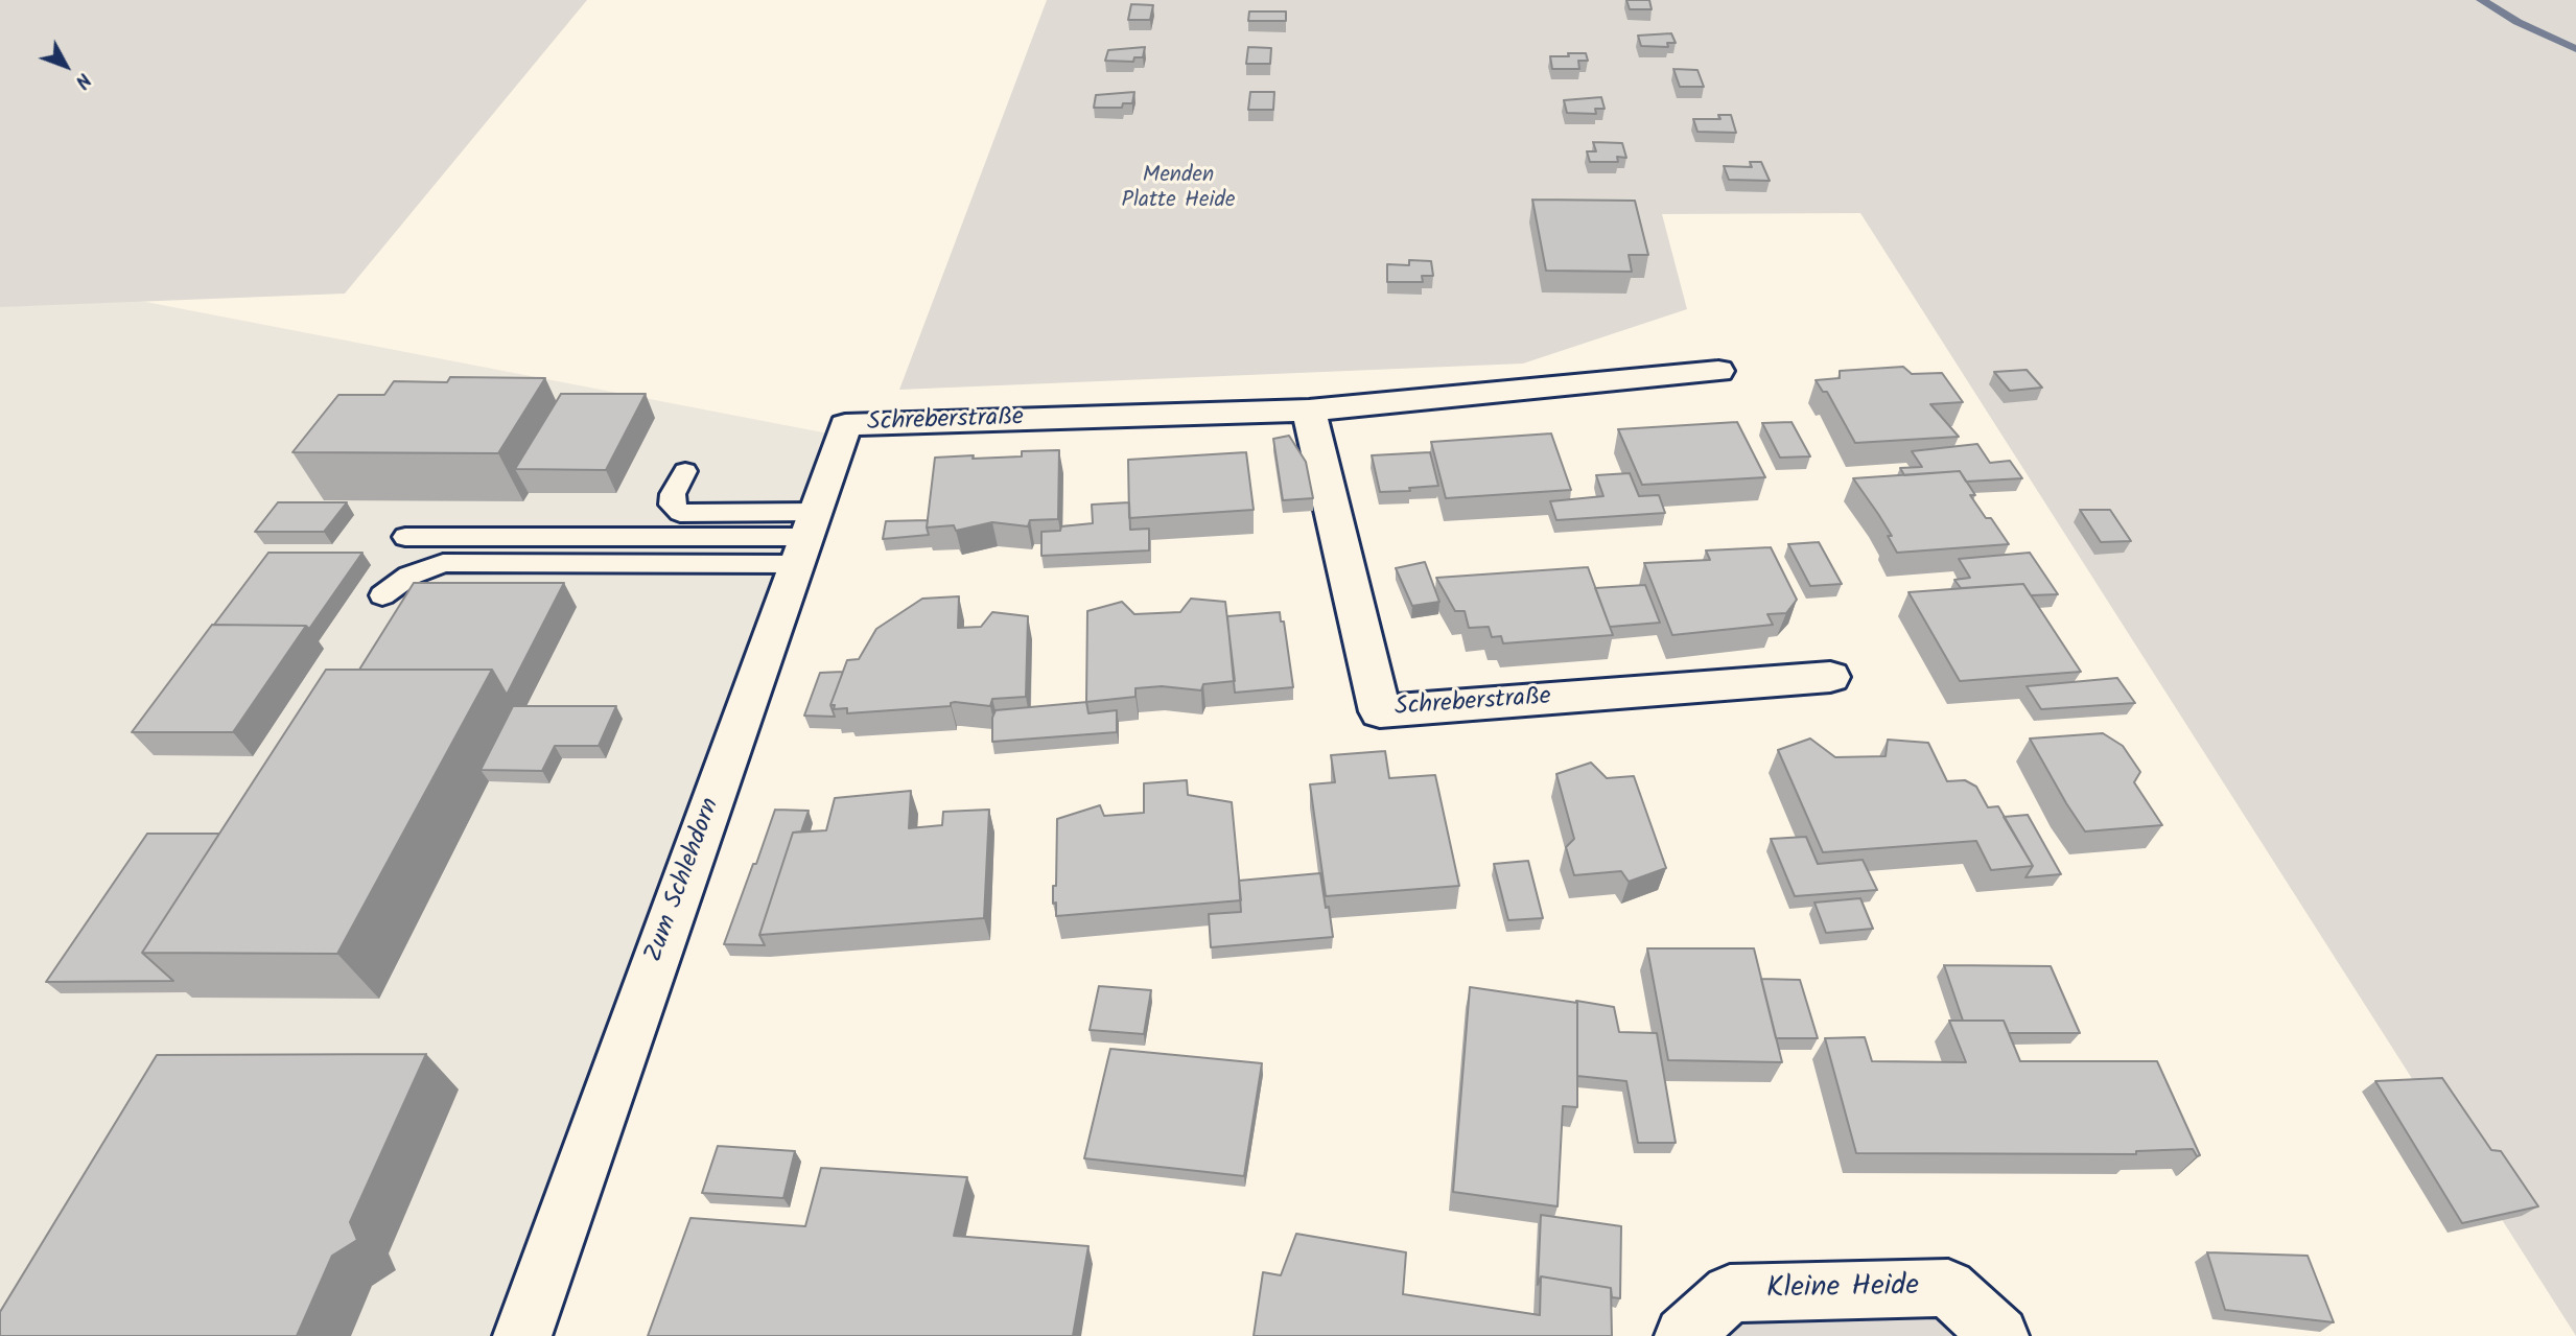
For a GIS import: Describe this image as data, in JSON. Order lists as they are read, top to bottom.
{
  "streets": {
    "street": ["Schreberstraße", "Zum Schlehdorn", "Kleine Heide"]
  },
  "crossings": [
    ["Schreberstraße", "Zum Schlehdorn"]
  ],
  "parks": ["Menden Platte Heide"],
  "north": "bottom right"
}
